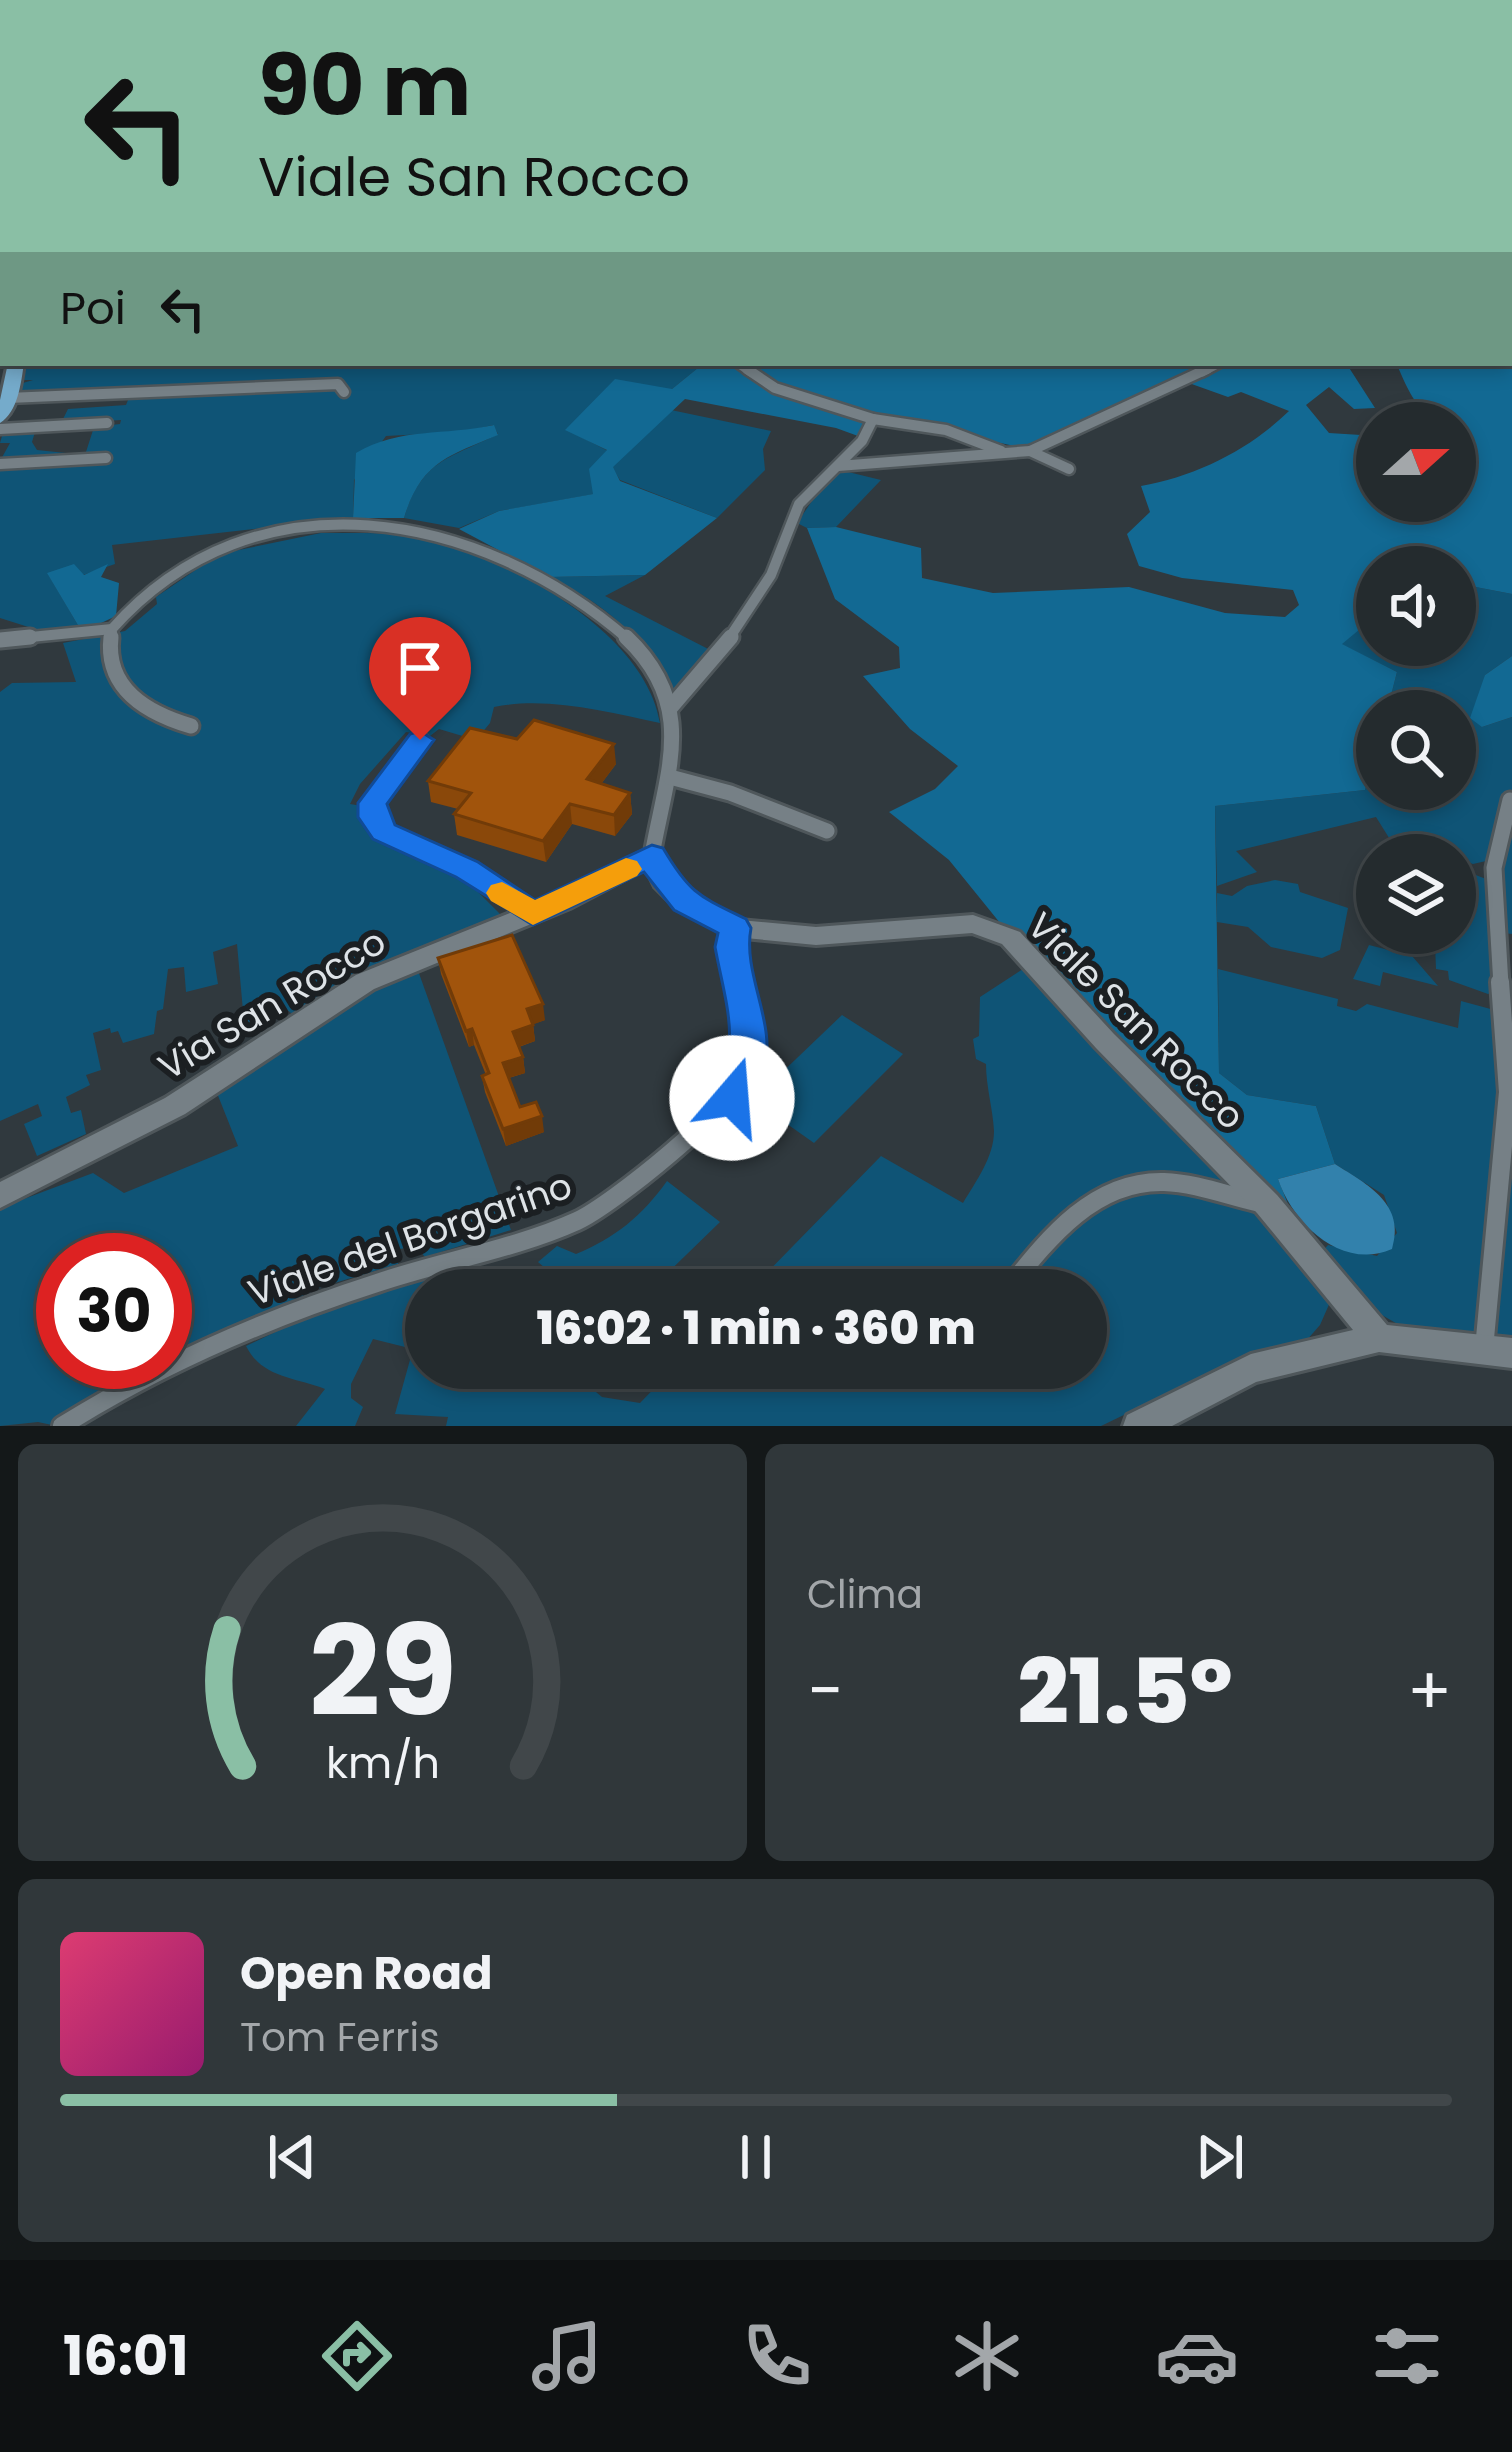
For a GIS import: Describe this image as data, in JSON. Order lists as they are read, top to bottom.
{
  "streets": {
    "main road": ["Via San Rocco", "Viale San Rocco"],
    "street": ["Viale del Borgarino"]
  },
  "crossings": [
    ["Via San Rocco", "Viale San Rocco"],
    ["Viale San Rocco", "Viale del Borgarino"]
  ],
  "north": "right",
  "page": {
    "turn": ["90 m", "Viale San Rocco"],
    "then": "Poi",
    "limit": "30",
    "trip": "16:02 · 1 min · 360 m",
    "tile": "Clima",
    "heat": ["−", "21.5°", "+"],
    "song": ["Open Road", "Tom Ferris"],
    "tabs": "16:01",
    "gauge": ["29", "km/h"]
  }
}
